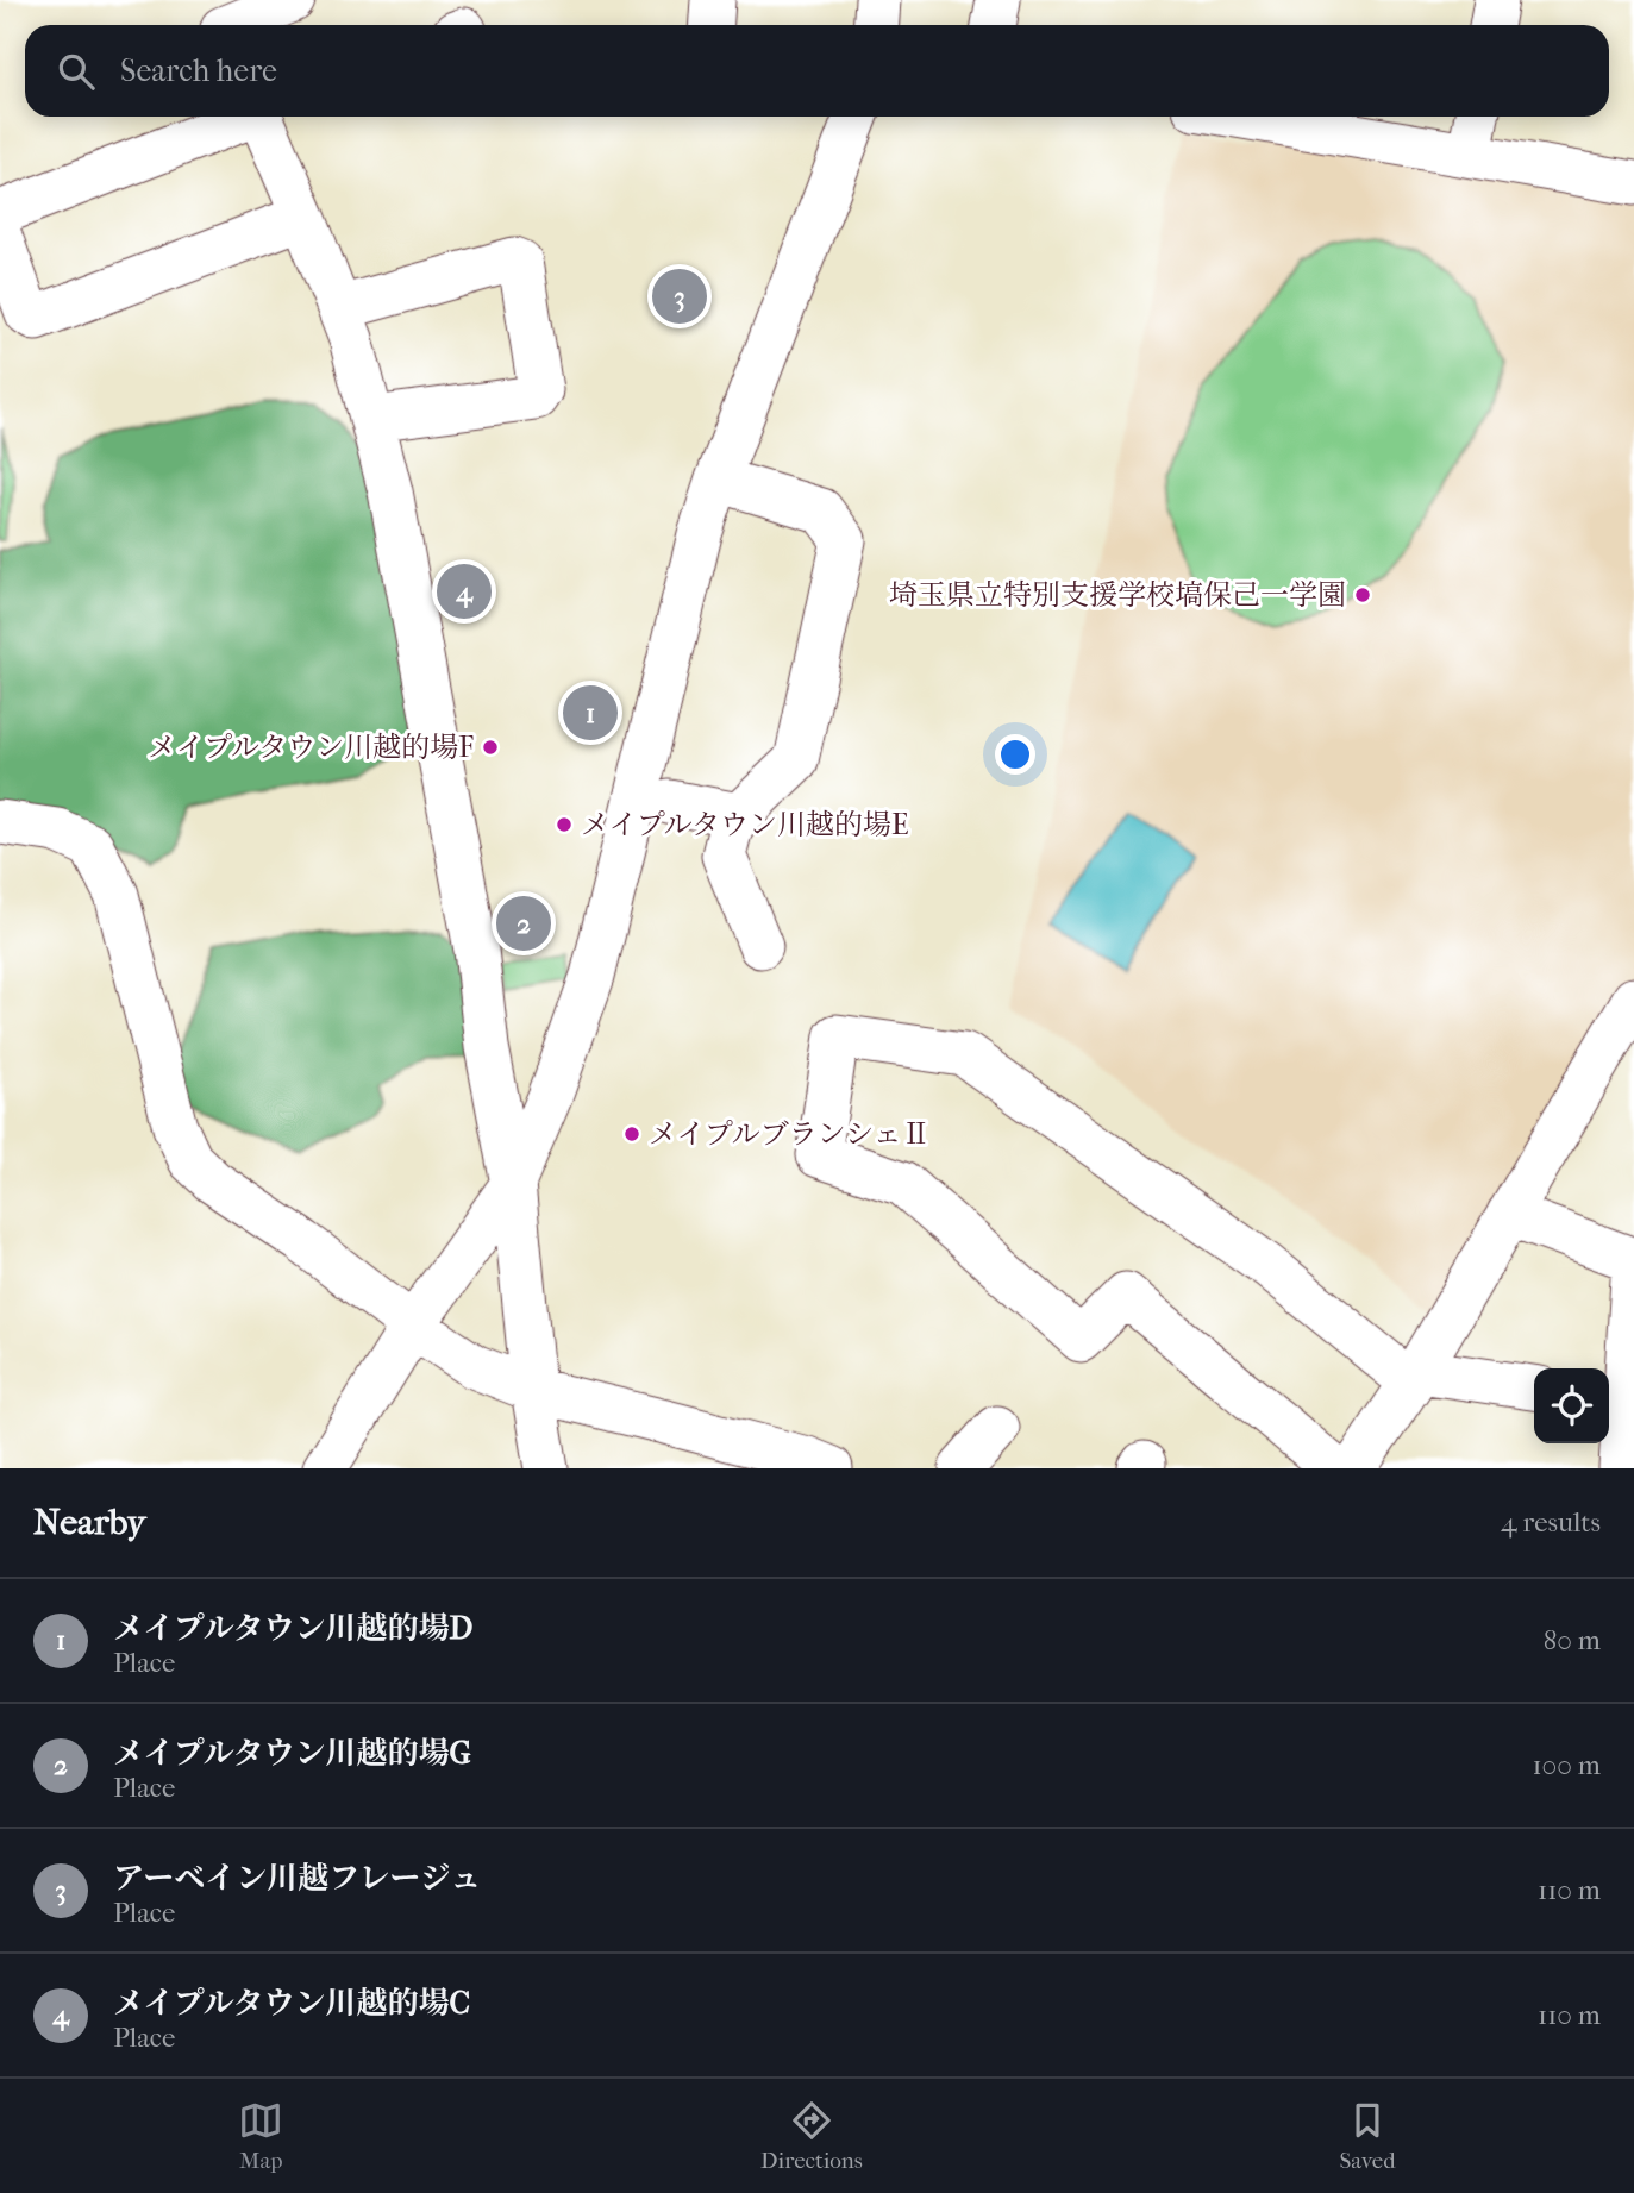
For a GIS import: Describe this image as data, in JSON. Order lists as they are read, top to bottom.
{
  "places": [
    "埼玉県立特別支援学校塙保己一学園",
    "メイプルタウン川越的場F",
    "メイプルタウン川越的場E",
    "メイプルブランシェⅡ"
  ],
  "page": {
    "search": "Search here",
    "pins": [
      "3",
      "4",
      "1",
      "2"
    ],
    "heading": ["Nearby", "4 results"],
    "list": [
      {
        "mark": "1",
        "name": "メイプルタウン川越的場D",
        "note": "Place",
        "value": "80 m"
      },
      {
        "mark": "2",
        "name": "メイプルタウン川越的場G",
        "note": "Place",
        "value": "100 m"
      },
      {
        "mark": "3",
        "name": "アーベイン川越フレージュ",
        "note": "Place",
        "value": "110 m"
      },
      {
        "mark": "4",
        "name": "メイプルタウン川越的場C",
        "note": "Place",
        "value": "110 m"
      }
    ],
    "nav": ["Map", "Directions", "Saved"]
  }
}
